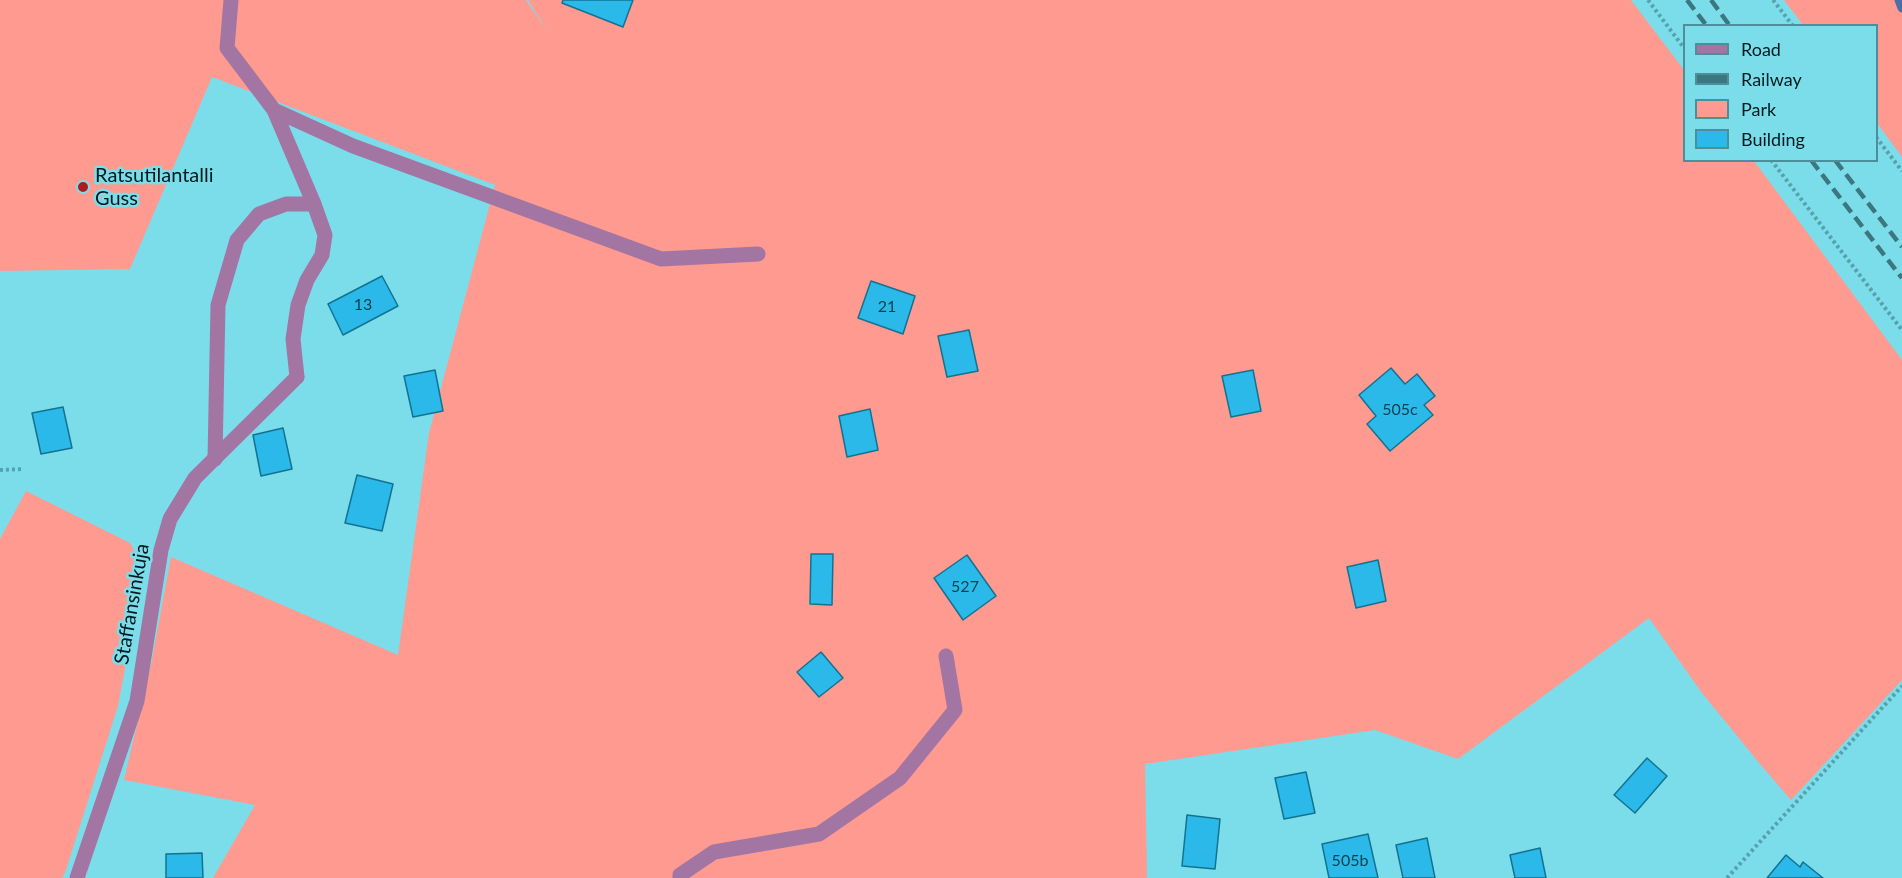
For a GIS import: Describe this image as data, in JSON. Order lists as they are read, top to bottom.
{
  "streets": {
    "street": ["Staffansinkuja"]
  },
  "places": ["Ratsutilantalli Guss"],
  "house_numbers": [
    "13",
    "21",
    "505c",
    "527",
    "505b"
  ],
  "legend": [
    "Road",
    "Railway",
    "Park",
    "Building"
  ]
}
